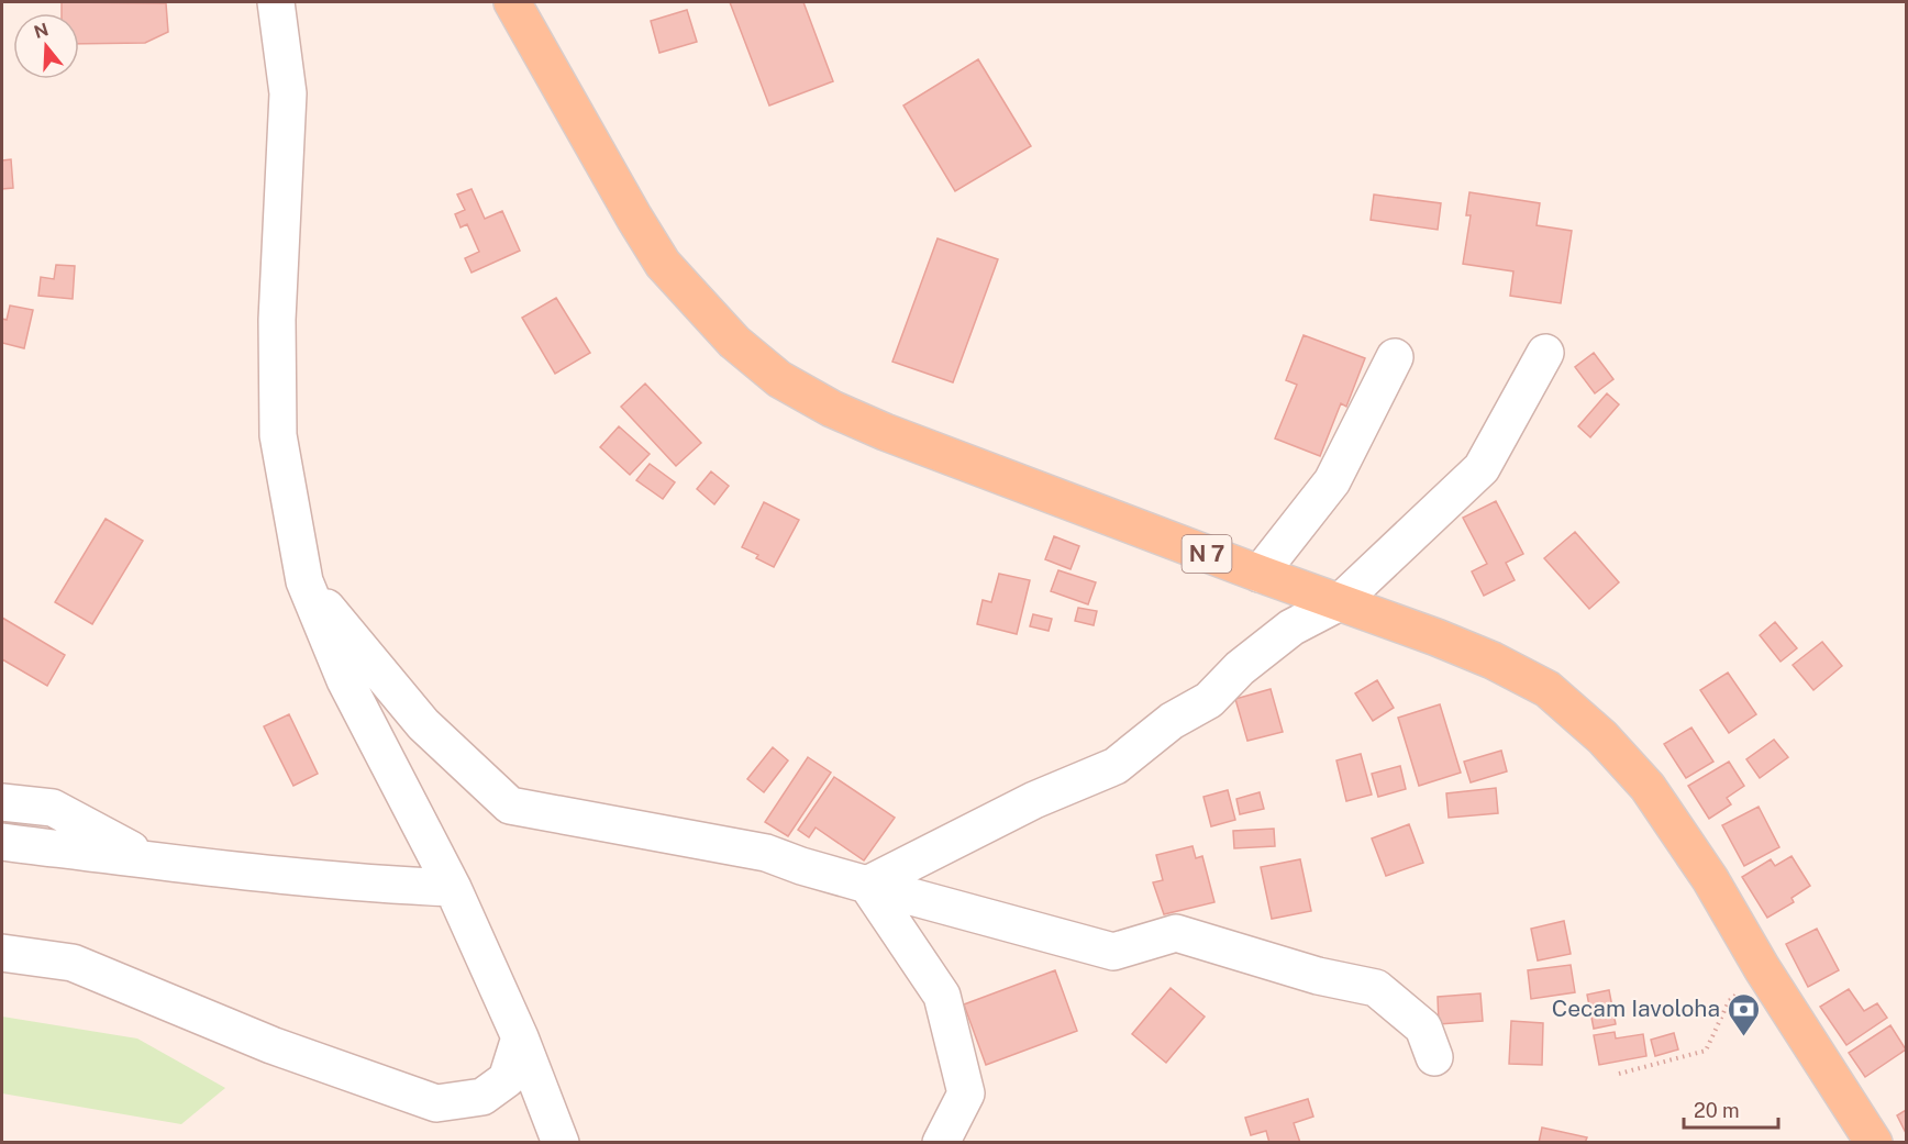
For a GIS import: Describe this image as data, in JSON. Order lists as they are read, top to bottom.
{
  "streets": {
    "main road": ["N 7"]
  },
  "places": {
    "bank": ["Cecam Iavoloha"]
  },
  "scale_bar": "20 m",
  "north": "top"
}
